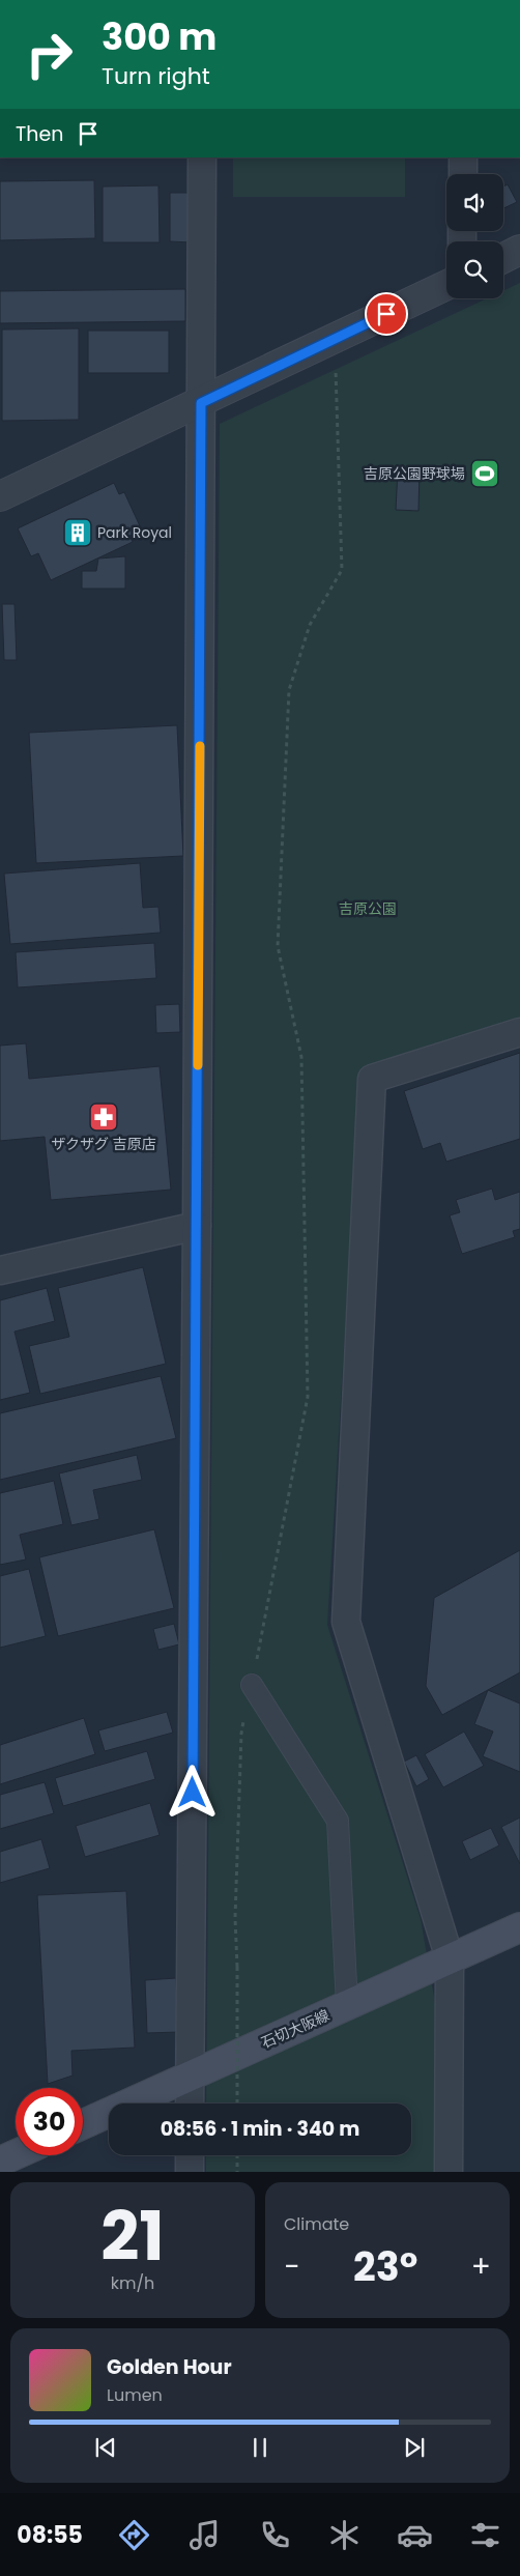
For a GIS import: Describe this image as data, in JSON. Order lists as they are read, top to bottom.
{
  "streets": {
    "main road": ["石切大阪線"]
  },
  "parks": ["吉原公園"],
  "places": {
    "sports": ["吉原公園野球場"],
    "building": ["Park Royal"],
    "pharmacy": ["ザクザグ 吉原店"]
  },
  "page": {
    "turn": ["300 m", "Turn right"],
    "then": "Then",
    "limit": "30",
    "trip": "08:56 · 1 min · 340 m",
    "tile": [
      ["21", "km/h"],
      "Climate"
    ],
    "heat": ["−", "23°", "+"],
    "song": ["Golden Hour", "Lumen"],
    "tabs": "08:55"
  }
}
